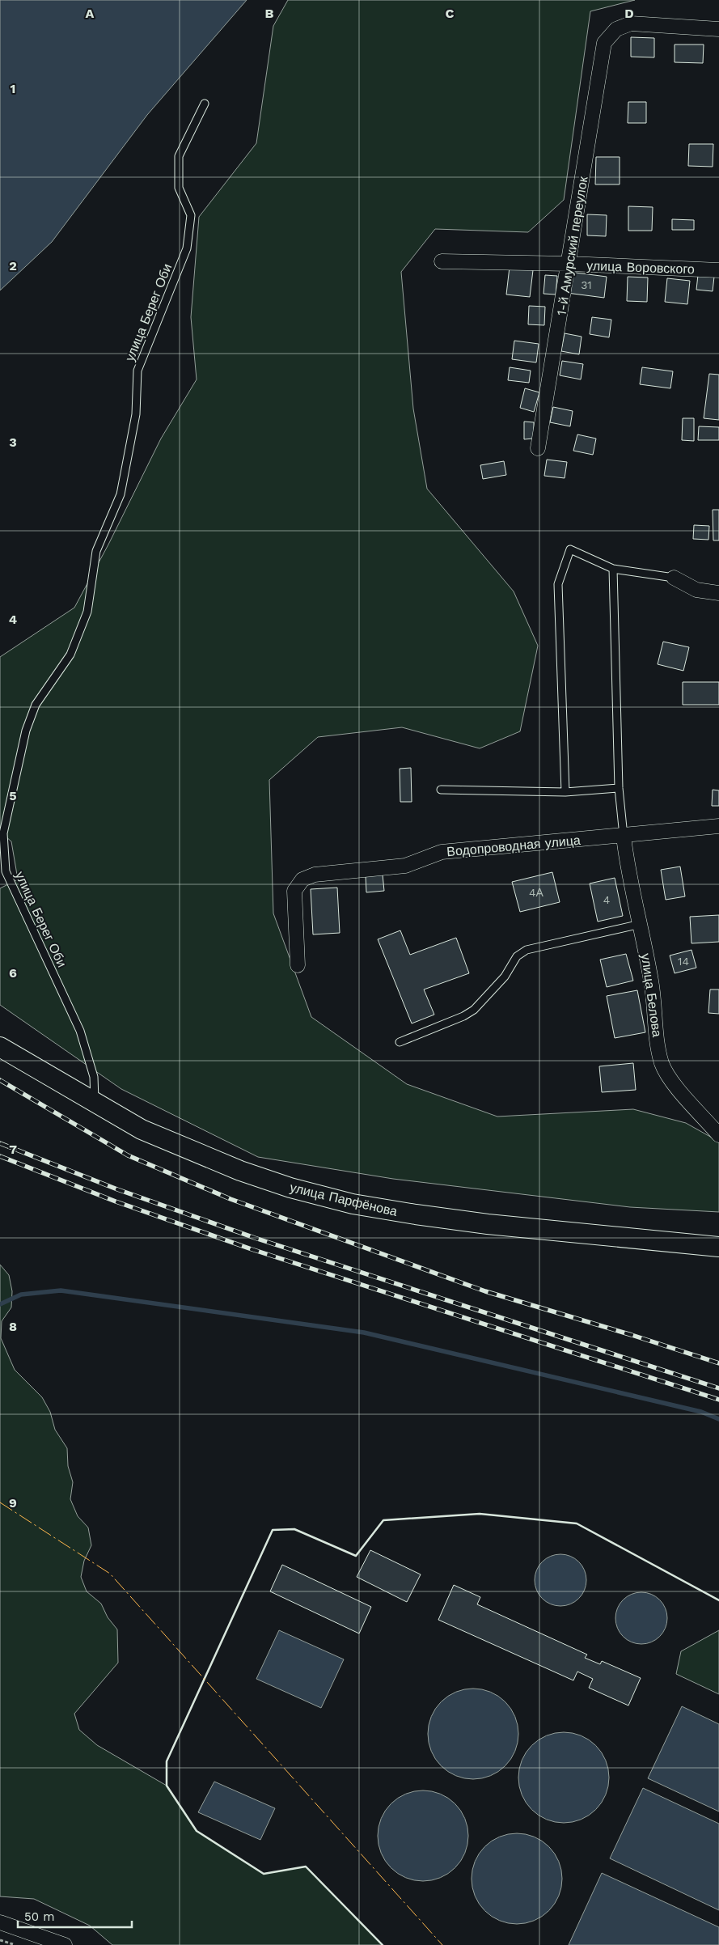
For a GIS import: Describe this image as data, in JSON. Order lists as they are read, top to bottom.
{
  "streets": {
    "main road": ["улица Парфёнова"],
    "street": [
      "1-й Амурский переулок",
      "улица Воровского",
      "Водопроводная улица",
      "улица Белова"
    ],
    "lane": ["улица Берег Оби"]
  },
  "crossings": [
    ["1-й Амурский переулок", "улица Воровского"],
    ["улица Берег Оби", "улица Парфёнова"],
    ["Водопроводная улица", "улица Белова"]
  ],
  "house_numbers": [
    "31",
    "4А",
    "4",
    "14"
  ],
  "scale_bar": "50 m",
  "grid": {
    "columns": [
      "A",
      "B",
      "C",
      "D"
    ],
    "rows": [
      "1",
      "2",
      "3",
      "4",
      "5",
      "6",
      "7",
      "8",
      "9"
    ]
  }
}
